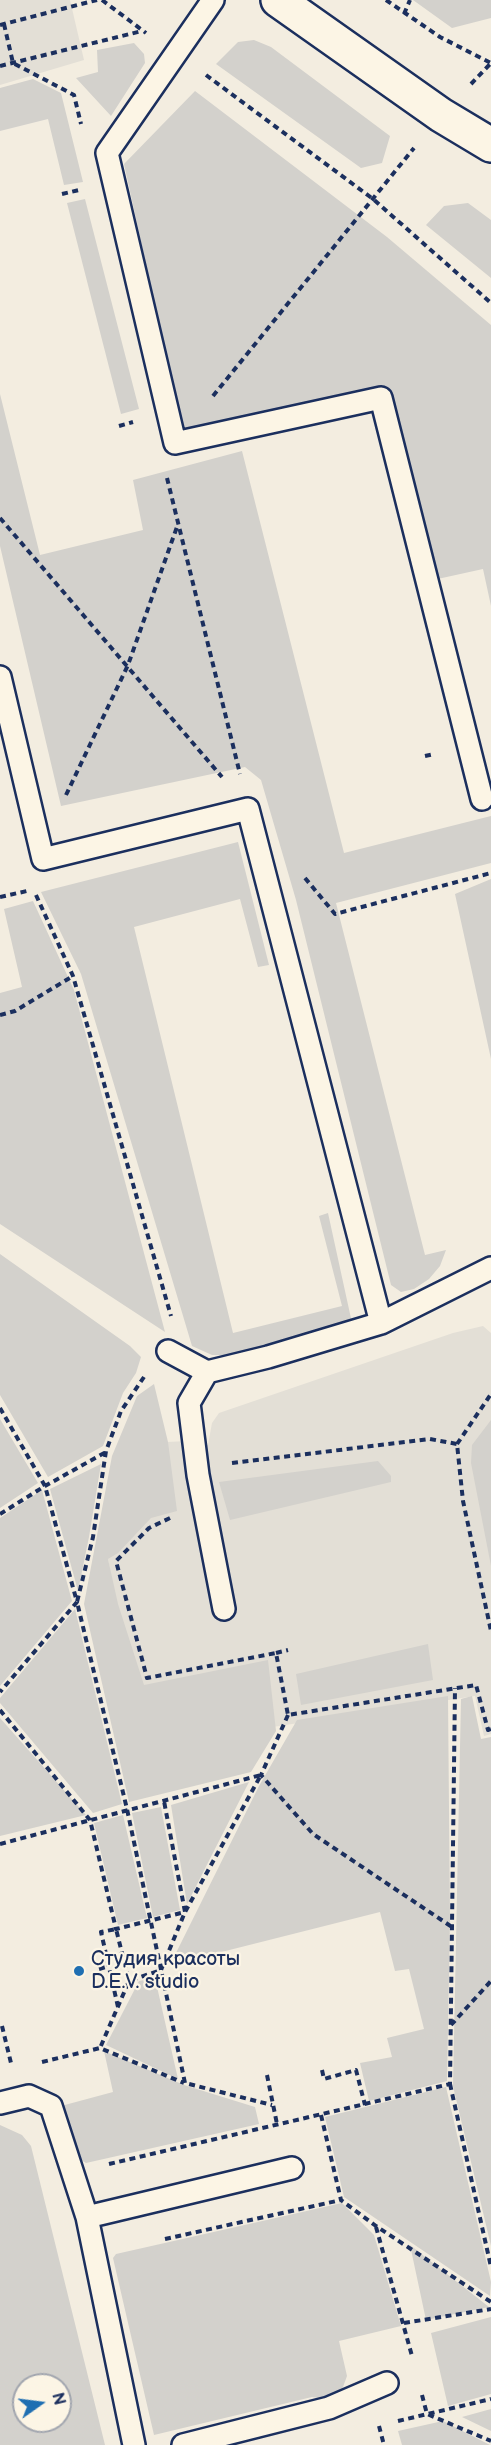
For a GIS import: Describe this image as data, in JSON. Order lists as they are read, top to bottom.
{
  "places": ["Студия красоты D.E.V. studio"],
  "north": "right"
}
